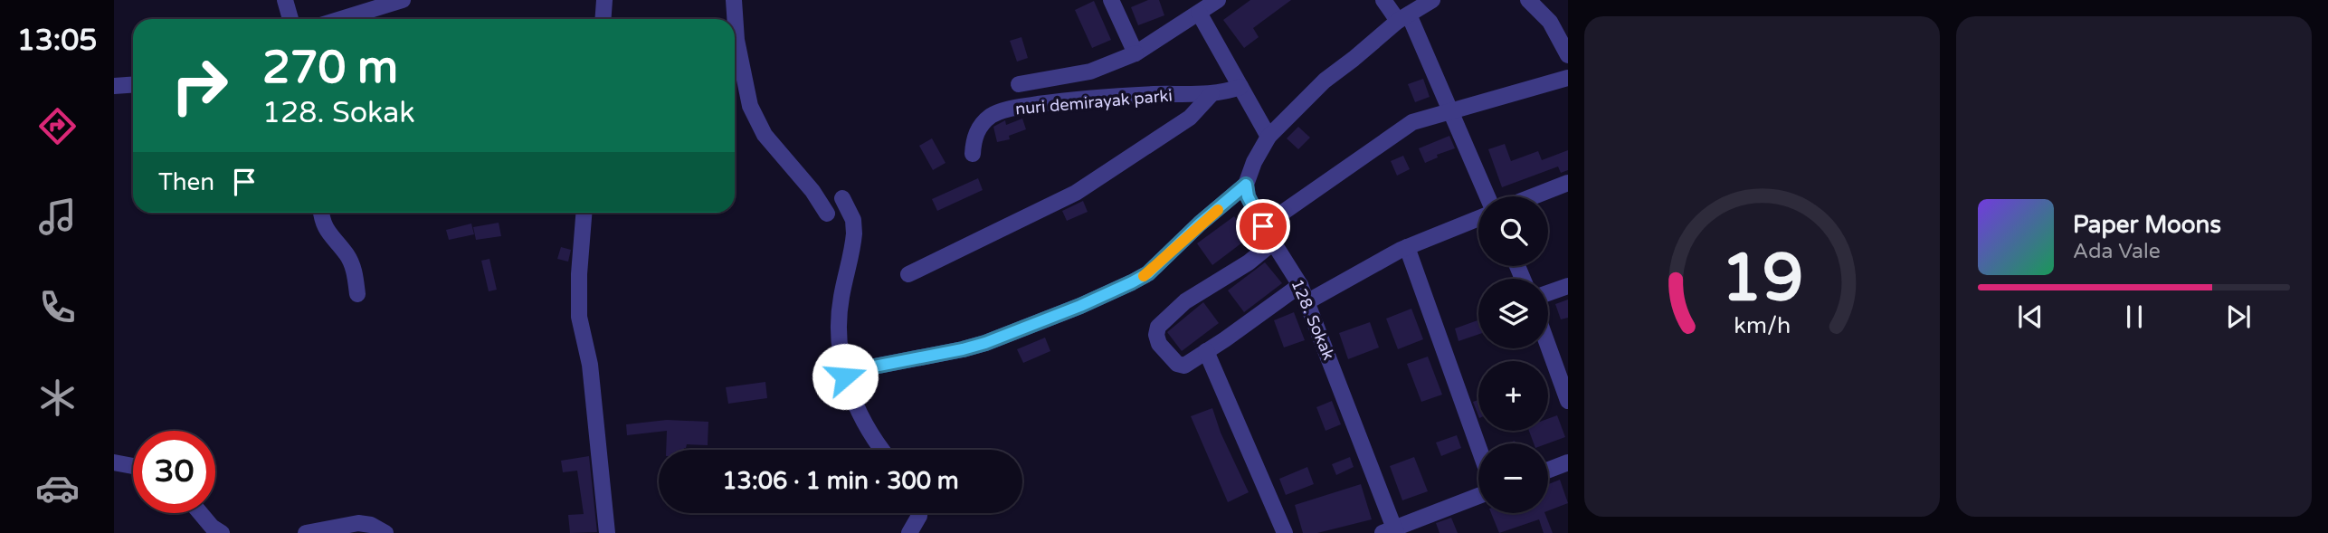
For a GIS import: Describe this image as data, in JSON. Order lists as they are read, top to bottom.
{
  "streets": {
    "street": ["nuri demirayak parki", "128. Sokak"]
  },
  "page": {
    "tabs": "13:05",
    "turn": ["270 m", "128. Sokak"],
    "then": "Then",
    "map_buttons": ["+", "−"],
    "song": ["Paper Moons", "Ada Vale"],
    "limit": "30",
    "trip": "13:06 · 1 min · 300 m",
    "gauge": ["19", "km/h"]
  }
}
